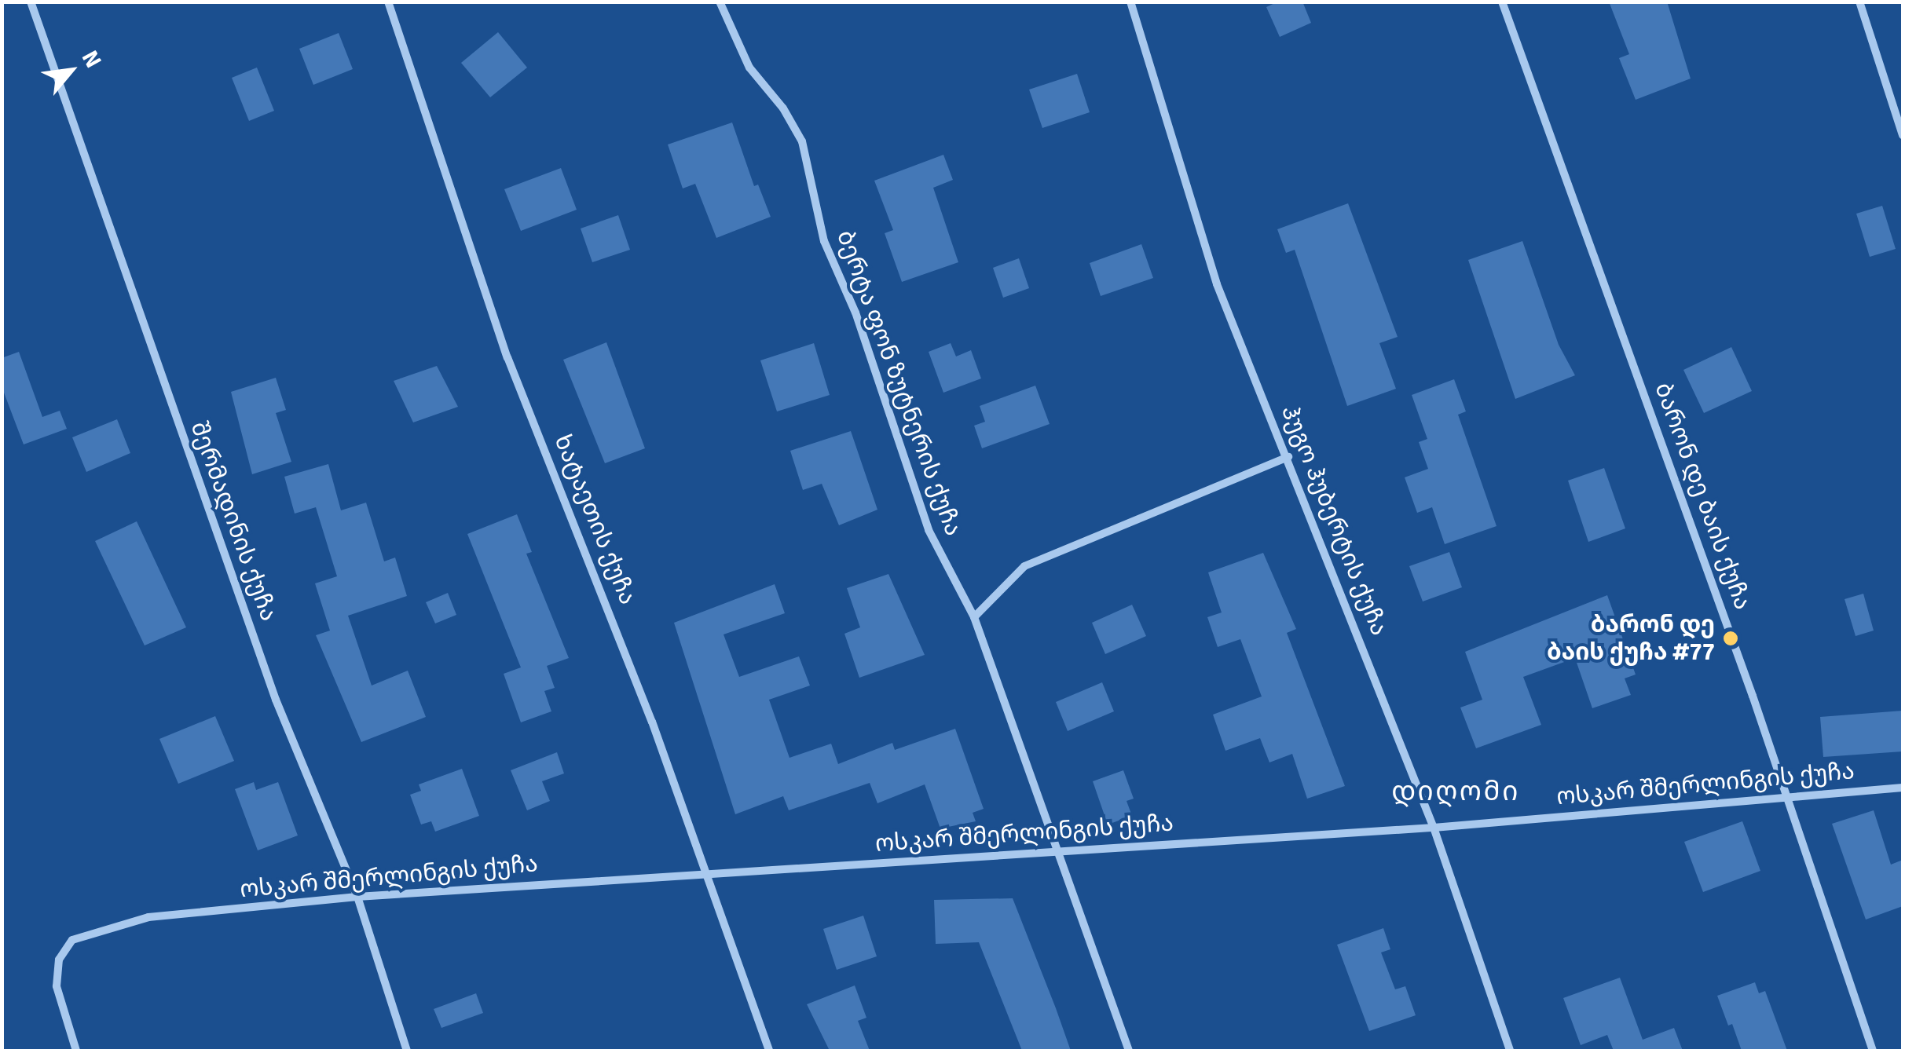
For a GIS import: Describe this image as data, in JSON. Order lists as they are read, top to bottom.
{
  "streets": {
    "street": [
      "ბერტა ფონ ზუტნერის ქუჩა",
      "ბარონ დე ბაის ქუჩა",
      "ხატაეთის ქუჩა",
      "ჰუგო ჰუბერტის ქუჩა",
      "შერმადინის ქუჩა",
      "ოსკარ შმერლინგის ქუჩა"
    ]
  },
  "crossings": [
    ["ბერტა ფონ ზუტნერის ქუჩა", "ოსკარ შმერლინგის ქუჩა"],
    ["ბარონ დე ბაის ქუჩა", "ოსკარ შმერლინგის ქუჩა"],
    ["ხატაეთის ქუჩა", "ოსკარ შმერლინგის ქუჩა"],
    ["ჰუგო ჰუბერტის ქუჩა", "ოსკარ შმერლინგის ქუჩა"],
    ["შერმადინის ქუჩა", "ოსკარ შმერლინგის ქუჩა"]
  ],
  "districts": ["დიღომი"],
  "places": ["ბარონ დე ბაის ქუჩა #77"],
  "north": "top right"
}
